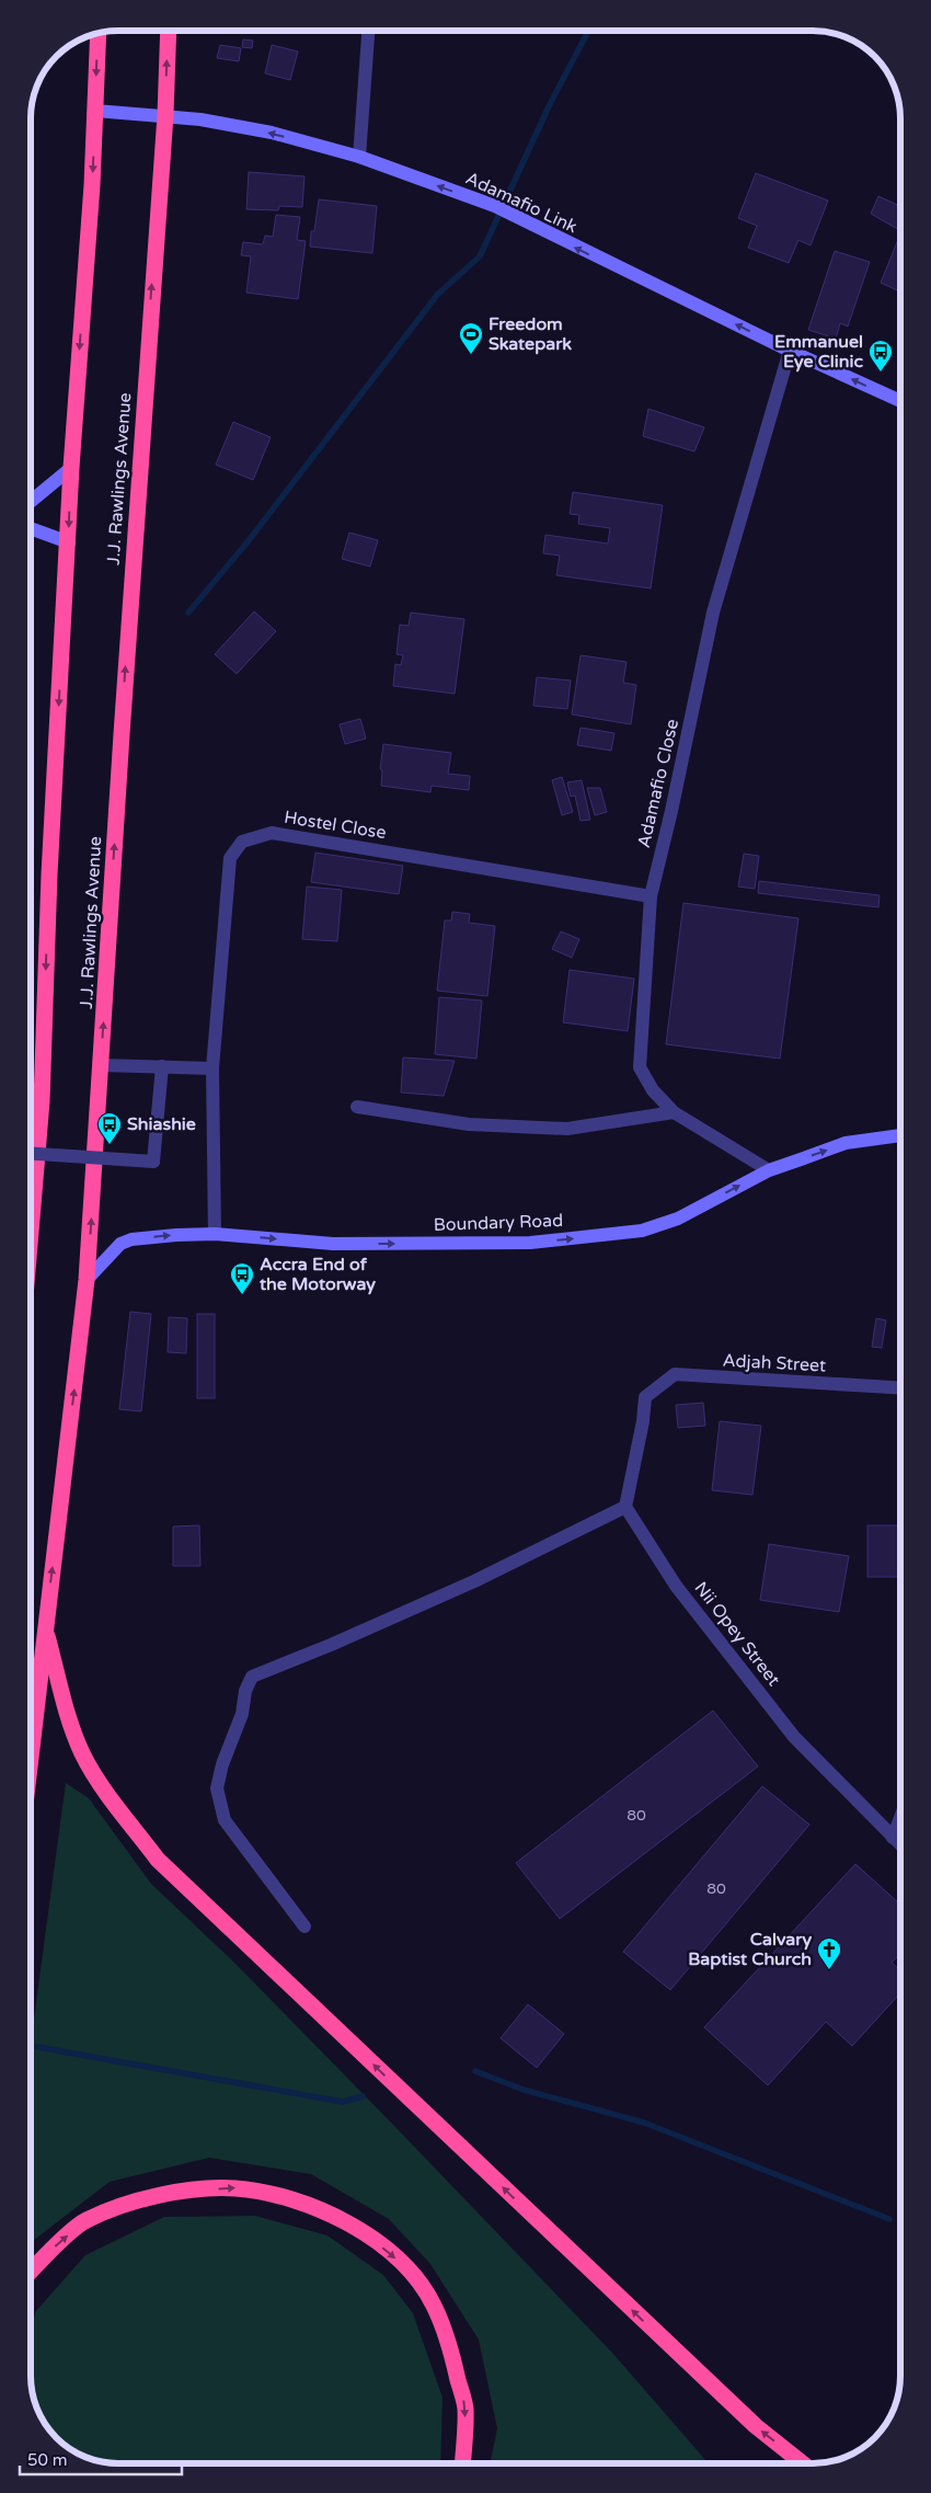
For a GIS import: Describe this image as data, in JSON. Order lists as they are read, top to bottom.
{
  "streets": {
    "highway": ["J.J. Rawlings Avenue"],
    "street": [
      "Adamafio Link",
      "Adamafio Close",
      "Hostel Close",
      "Boundary Road",
      "Adjah Street",
      "Nii Opey Street"
    ]
  },
  "crossings": [
    ["Adamafio Link", "J.J. Rawlings Avenue"],
    ["Adamafio Link", "Adamafio Close"],
    ["J.J. Rawlings Avenue", "Boundary Road"],
    ["Adamafio Close", "Hostel Close"],
    ["Adamafio Close", "Boundary Road"],
    ["Hostel Close", "Boundary Road"],
    ["Adjah Street", "Nii Opey Street"]
  ],
  "one_way": ["Adamafio Link", "Boundary Road"],
  "places": {
    "sports": ["Freedom Skatepark"],
    "bus stop": ["Emmanuel Eye Clinic", "Shiashie", "Accra End of the Motorway"],
    "church": ["Calvary Baptist Church"]
  },
  "house_numbers": ["80", "80"],
  "scale_bar": "50 m"
}
